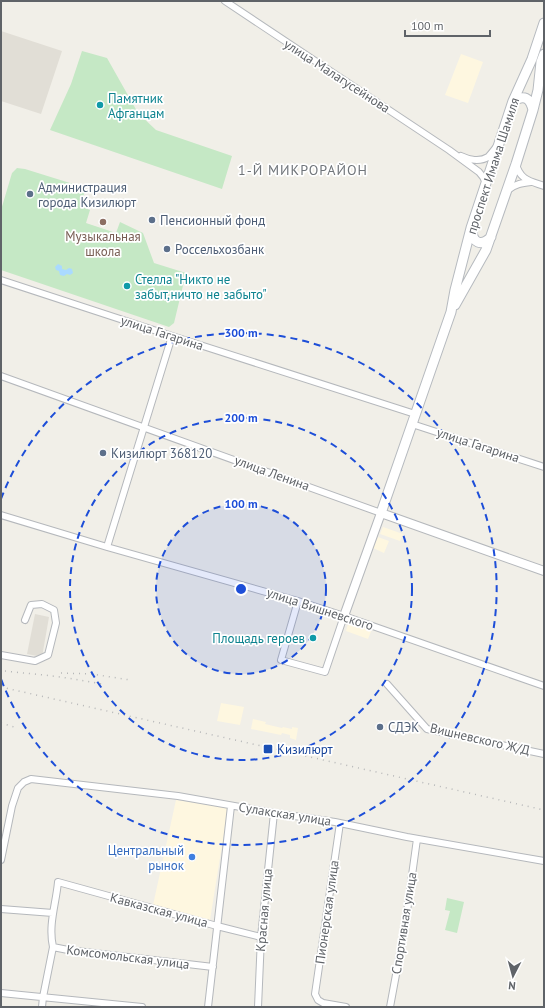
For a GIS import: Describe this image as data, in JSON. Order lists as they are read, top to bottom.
{
  "streets": {
    "main road": ["проспект Имама Шамиля"],
    "street": [
      "улица Малагусейнова",
      "улица Гагарина",
      "улица Ленина",
      "улица Вишневского",
      "Вишневского Ж/Д",
      "Сулакская улица",
      "Кавказская улица",
      "Красная улица",
      "Пионерская улица",
      "Спортивная улица",
      "Комсомольская улица"
    ]
  },
  "crossings": [
    ["проспект Имама Шамиля", "улица Гагарина"],
    ["проспект Имама Шамиля", "улица Ленина"],
    ["Сулакская улица", "Красная улица"],
    ["Сулакская улица", "Пионерская улица"],
    ["Сулакская улица", "Спортивная улица"],
    ["Кавказская улица", "Красная улица"],
    ["Кавказская улица", "Комсомольская улица"]
  ],
  "districts": ["1-Й МИКРОРАЙОН"],
  "places": {
    "other": [
      "Памятник Афганцам",
      "Администрация города Кизилюрт",
      "Пенсионный фонд",
      "Музыкальная школа",
      "Россельхозбанк",
      "Стелла \"Никто не забыт,ничто не забыто\"",
      "Кизилюрт 368120",
      "Площадь героев",
      "СДЭК",
      "Центральный рынок"
    ],
    "transit": ["Кизилюрт"]
  },
  "scale_bar": "100 m",
  "north": "bottom",
  "rings": ["300 m", "200 m", "100 m"]
}
